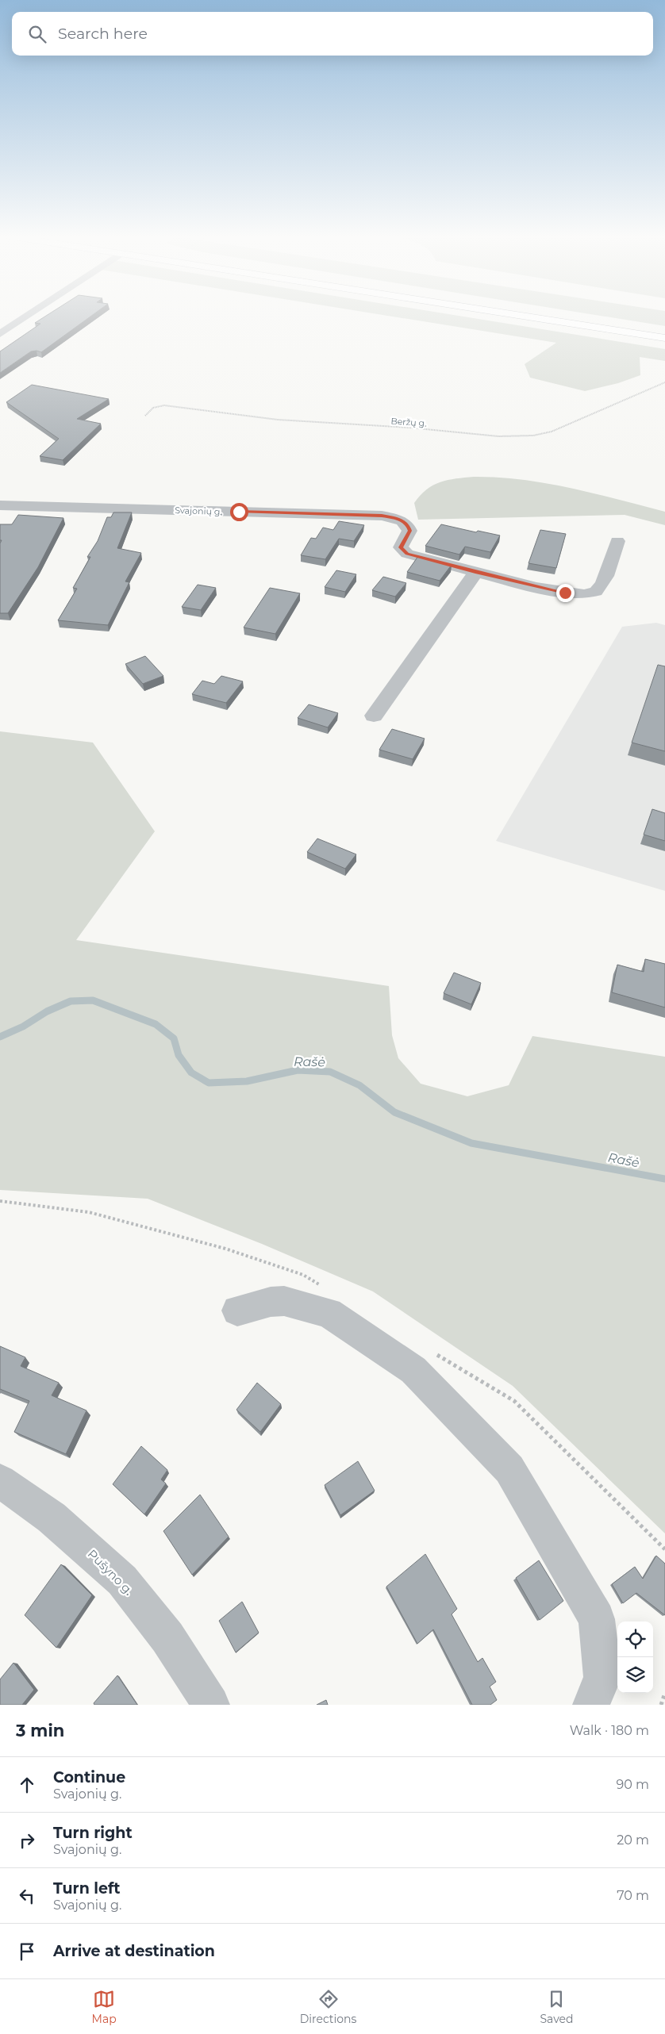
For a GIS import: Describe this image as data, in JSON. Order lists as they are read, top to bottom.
{
  "streets": {
    "street": ["Svajonių g.", "Pušyno g."],
    "path": ["Beržų g."]
  },
  "water": ["Rašė"],
  "page": {
    "search": "Search here",
    "heading": ["3 min", "Walk · 180 m"],
    "list": [
      ["Continue", "Svajonių g.", "90 m"],
      ["Turn right", "Svajonių g.", "20 m"],
      ["Turn left", "Svajonių g.", "70 m"],
      "Arrive at destination"
    ],
    "nav": ["Map", "Directions", "Saved"]
  }
}
